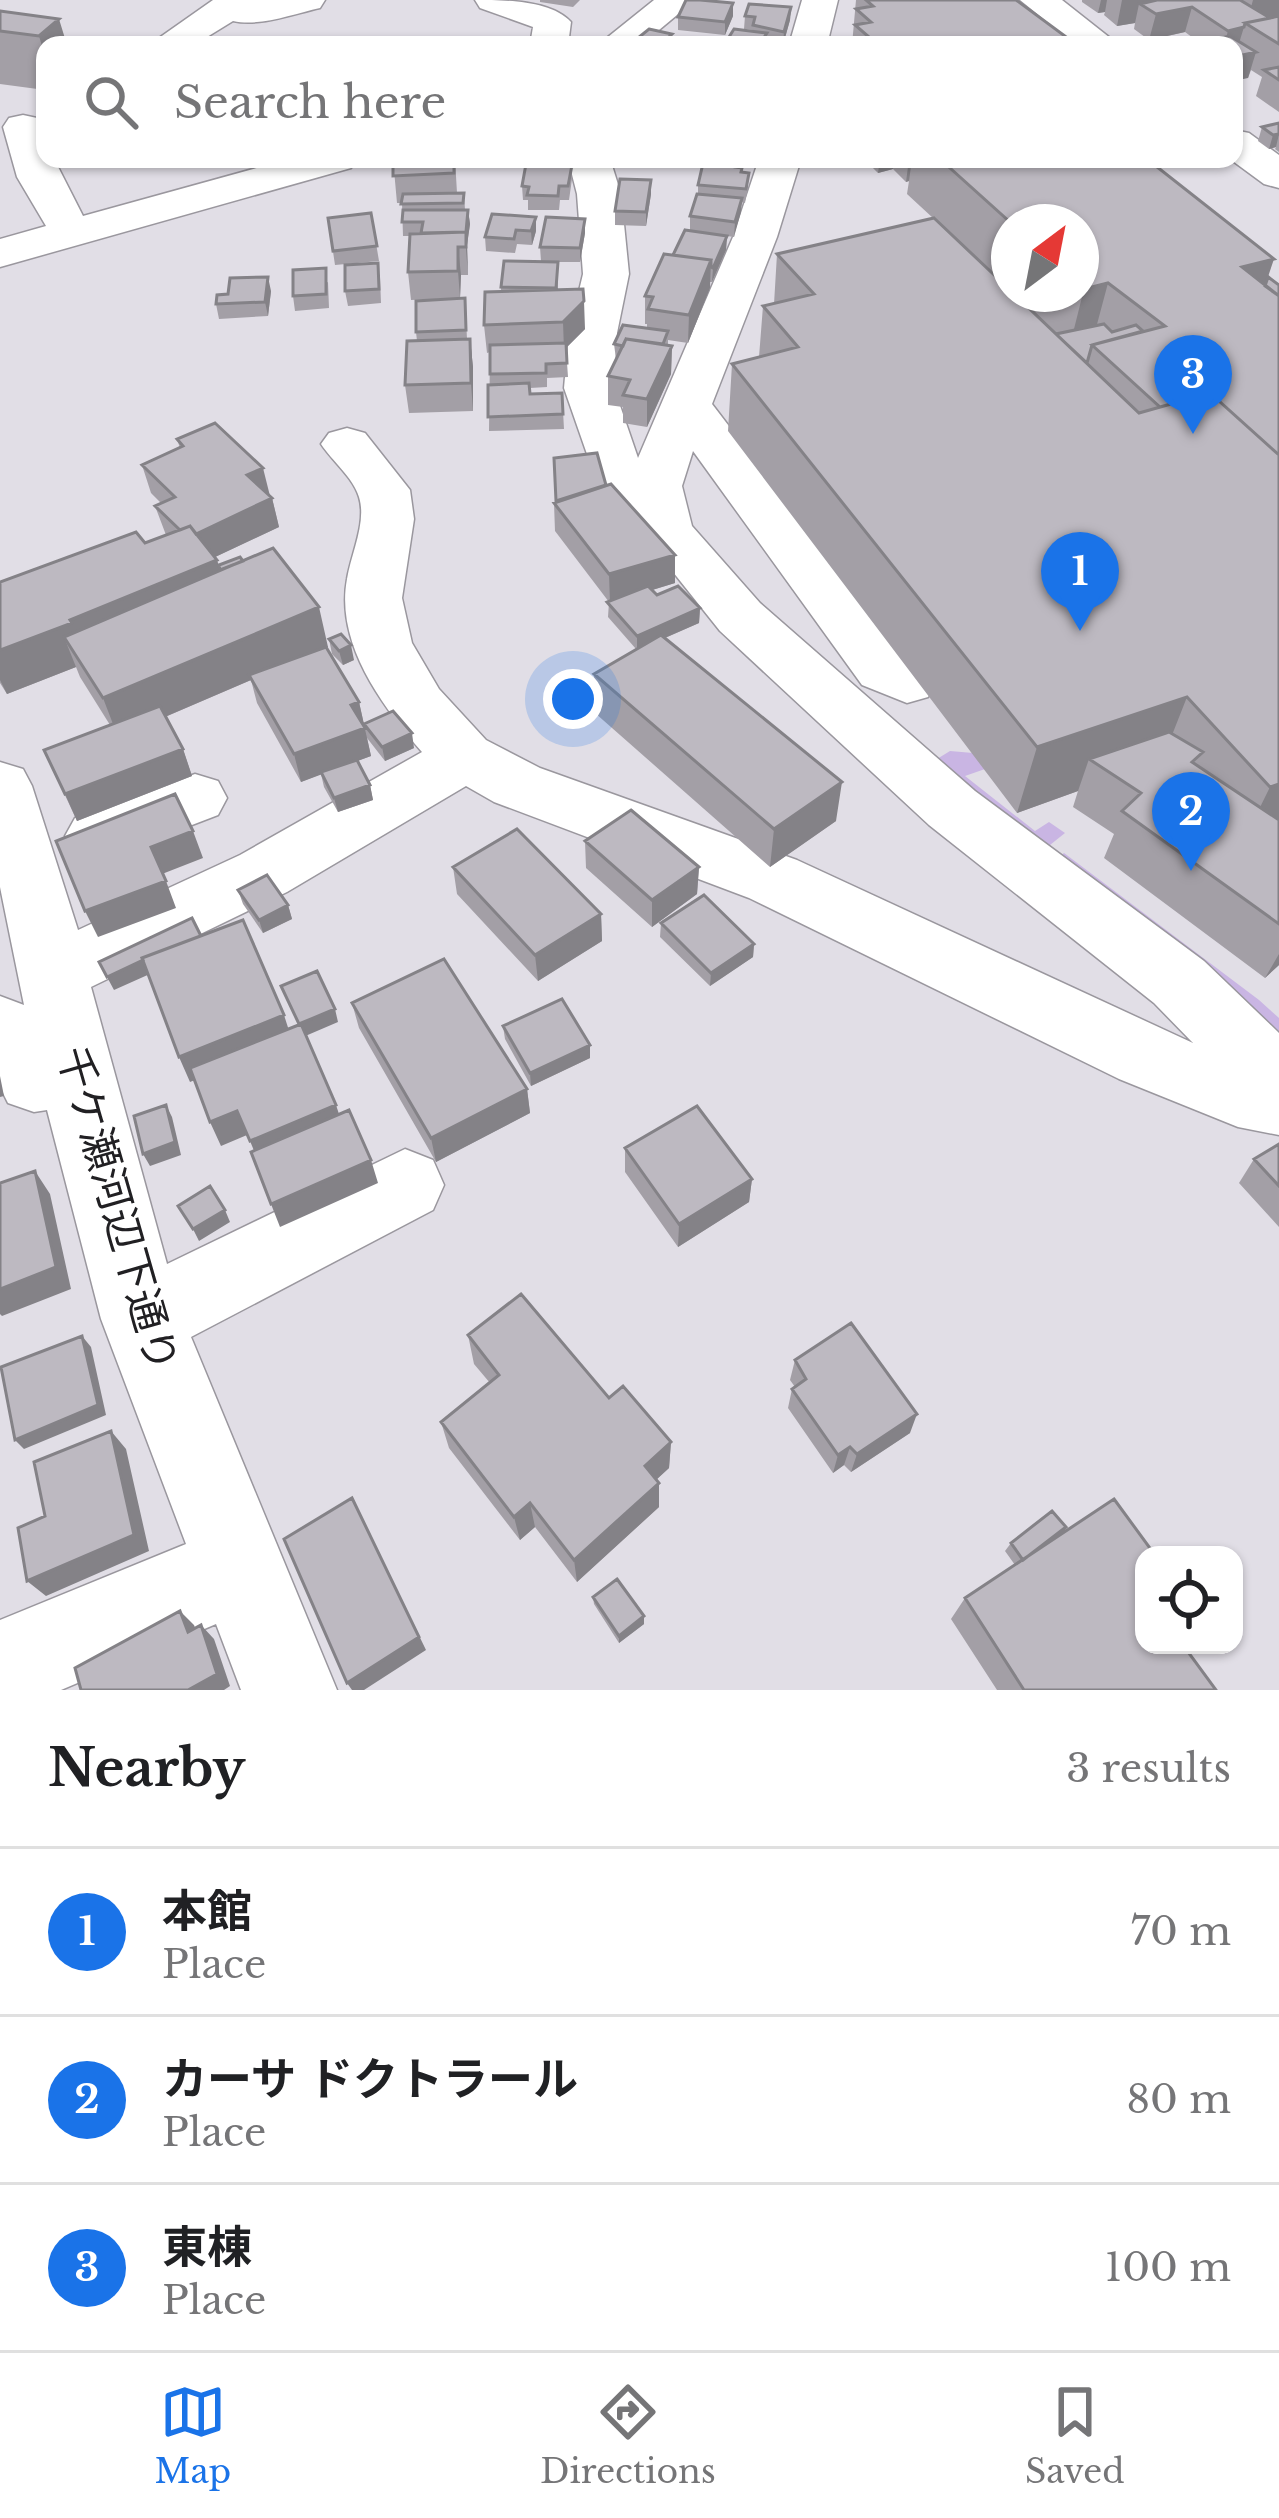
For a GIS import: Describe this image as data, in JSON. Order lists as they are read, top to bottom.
{
  "streets": {
    "street": ["千ケ瀬河辺下通り"]
  },
  "north": "top right",
  "page": {
    "search": "Search here",
    "pins": ["3", "1", "2"],
    "heading": ["Nearby", "3 results"],
    "list": [
      {
        "mark": "1",
        "name": "本館",
        "note": "Place",
        "value": "70 m"
      },
      {
        "mark": "2",
        "name": "カーサ ドクトラール",
        "note": "Place",
        "value": "80 m"
      },
      {
        "mark": "3",
        "name": "東棟",
        "note": "Place",
        "value": "100 m"
      }
    ],
    "nav": ["Map", "Directions", "Saved"]
  }
}
